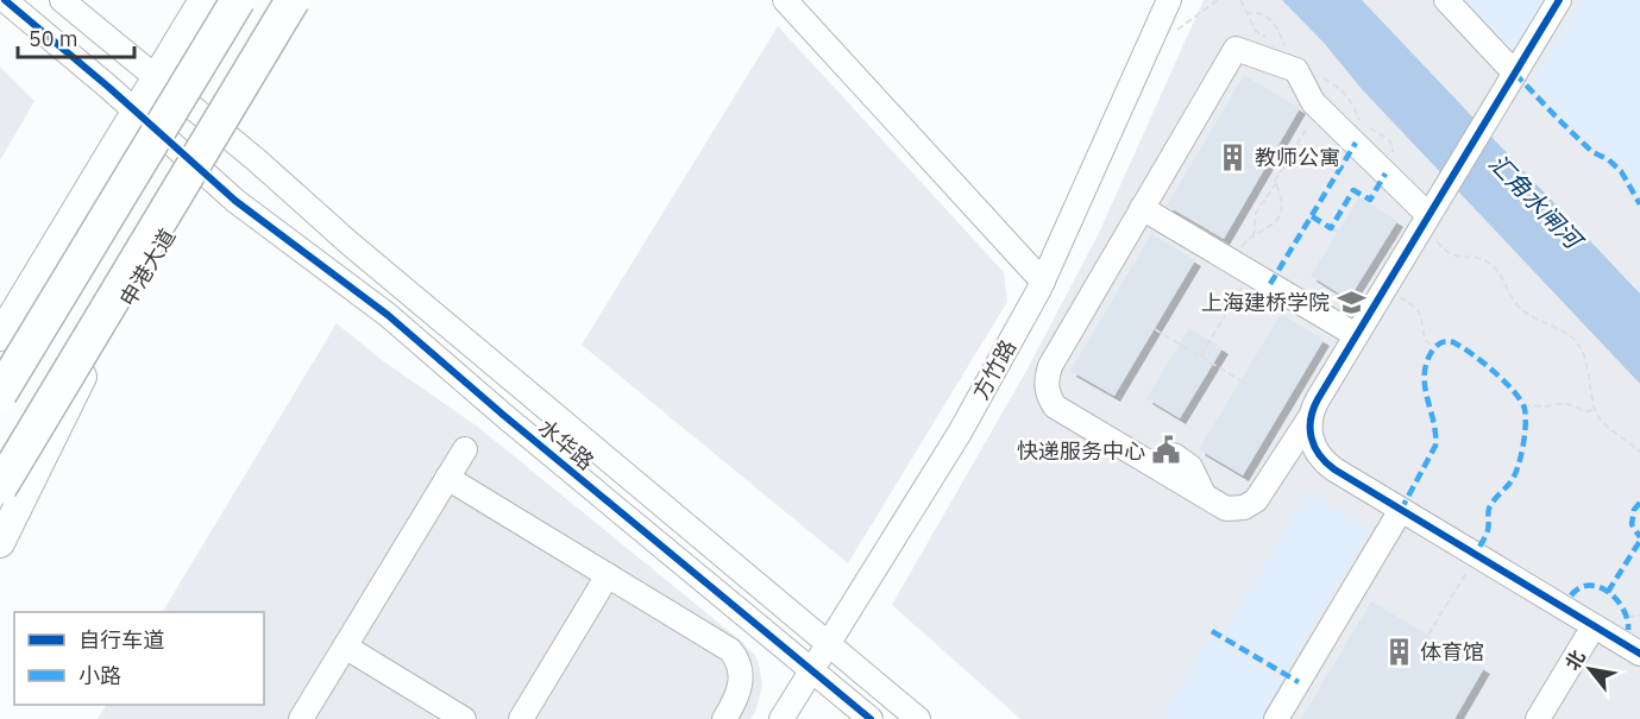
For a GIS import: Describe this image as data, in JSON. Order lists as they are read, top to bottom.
{
  "streets": {
    "main road": ["申港大道"],
    "street": ["方竹路", "水华路"]
  },
  "crossings": [
    ["申港大道", "水华路"],
    ["方竹路", "水华路"]
  ],
  "water": ["汇角水闸河"],
  "places": {
    "building": ["教师公寓", "体育馆"],
    "school or university": ["上海建桥学院"],
    "public building": ["快递服务中心"]
  },
  "legend": ["自行车道", "小路"],
  "scale_bar": "50 m",
  "north": "top left"
}
